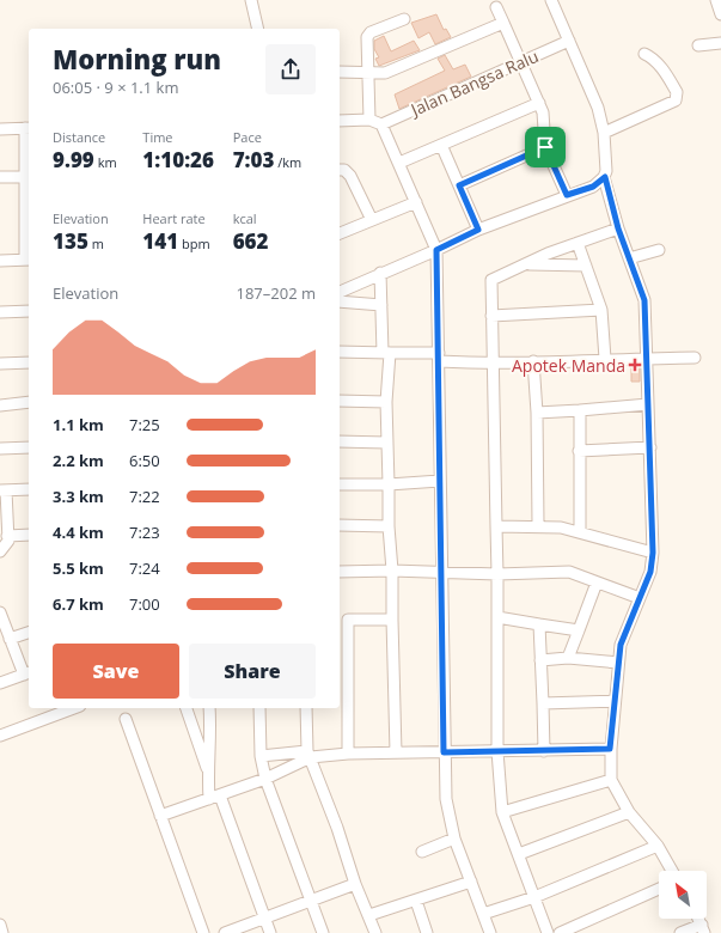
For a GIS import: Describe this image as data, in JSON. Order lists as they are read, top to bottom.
{
  "streets": {
    "street": ["Jalan Bangsa Ralu"]
  },
  "places": {
    "health": ["Apotek Manda"]
  },
  "north": "top left",
  "page": {
    "heading": ["Morning run", "06:05 · 9 × 1.1 km"],
    "stats": [
      ["Distance", "9.99 km"],
      ["Time", "1:10:26"],
      ["Pace", "7:03 /km"],
      ["Elevation", "135 m"],
      ["Heart rate", "141 bpm"],
      ["kcal", "662"]
    ],
    "chart": ["Elevation", "187–202 m"],
    "list": [
      {
        "name": "1.1 km",
        "note": "7:25"
      },
      {
        "name": "2.2 km",
        "note": "6:50"
      },
      {
        "name": "3.3 km",
        "note": "7:22"
      },
      {
        "name": "4.4 km",
        "note": "7:23"
      },
      {
        "name": "5.5 km",
        "note": "7:24"
      },
      {
        "name": "6.7 km",
        "note": "7:00"
      }
    ],
    "buttons": ["Save", "Share"]
  }
}
